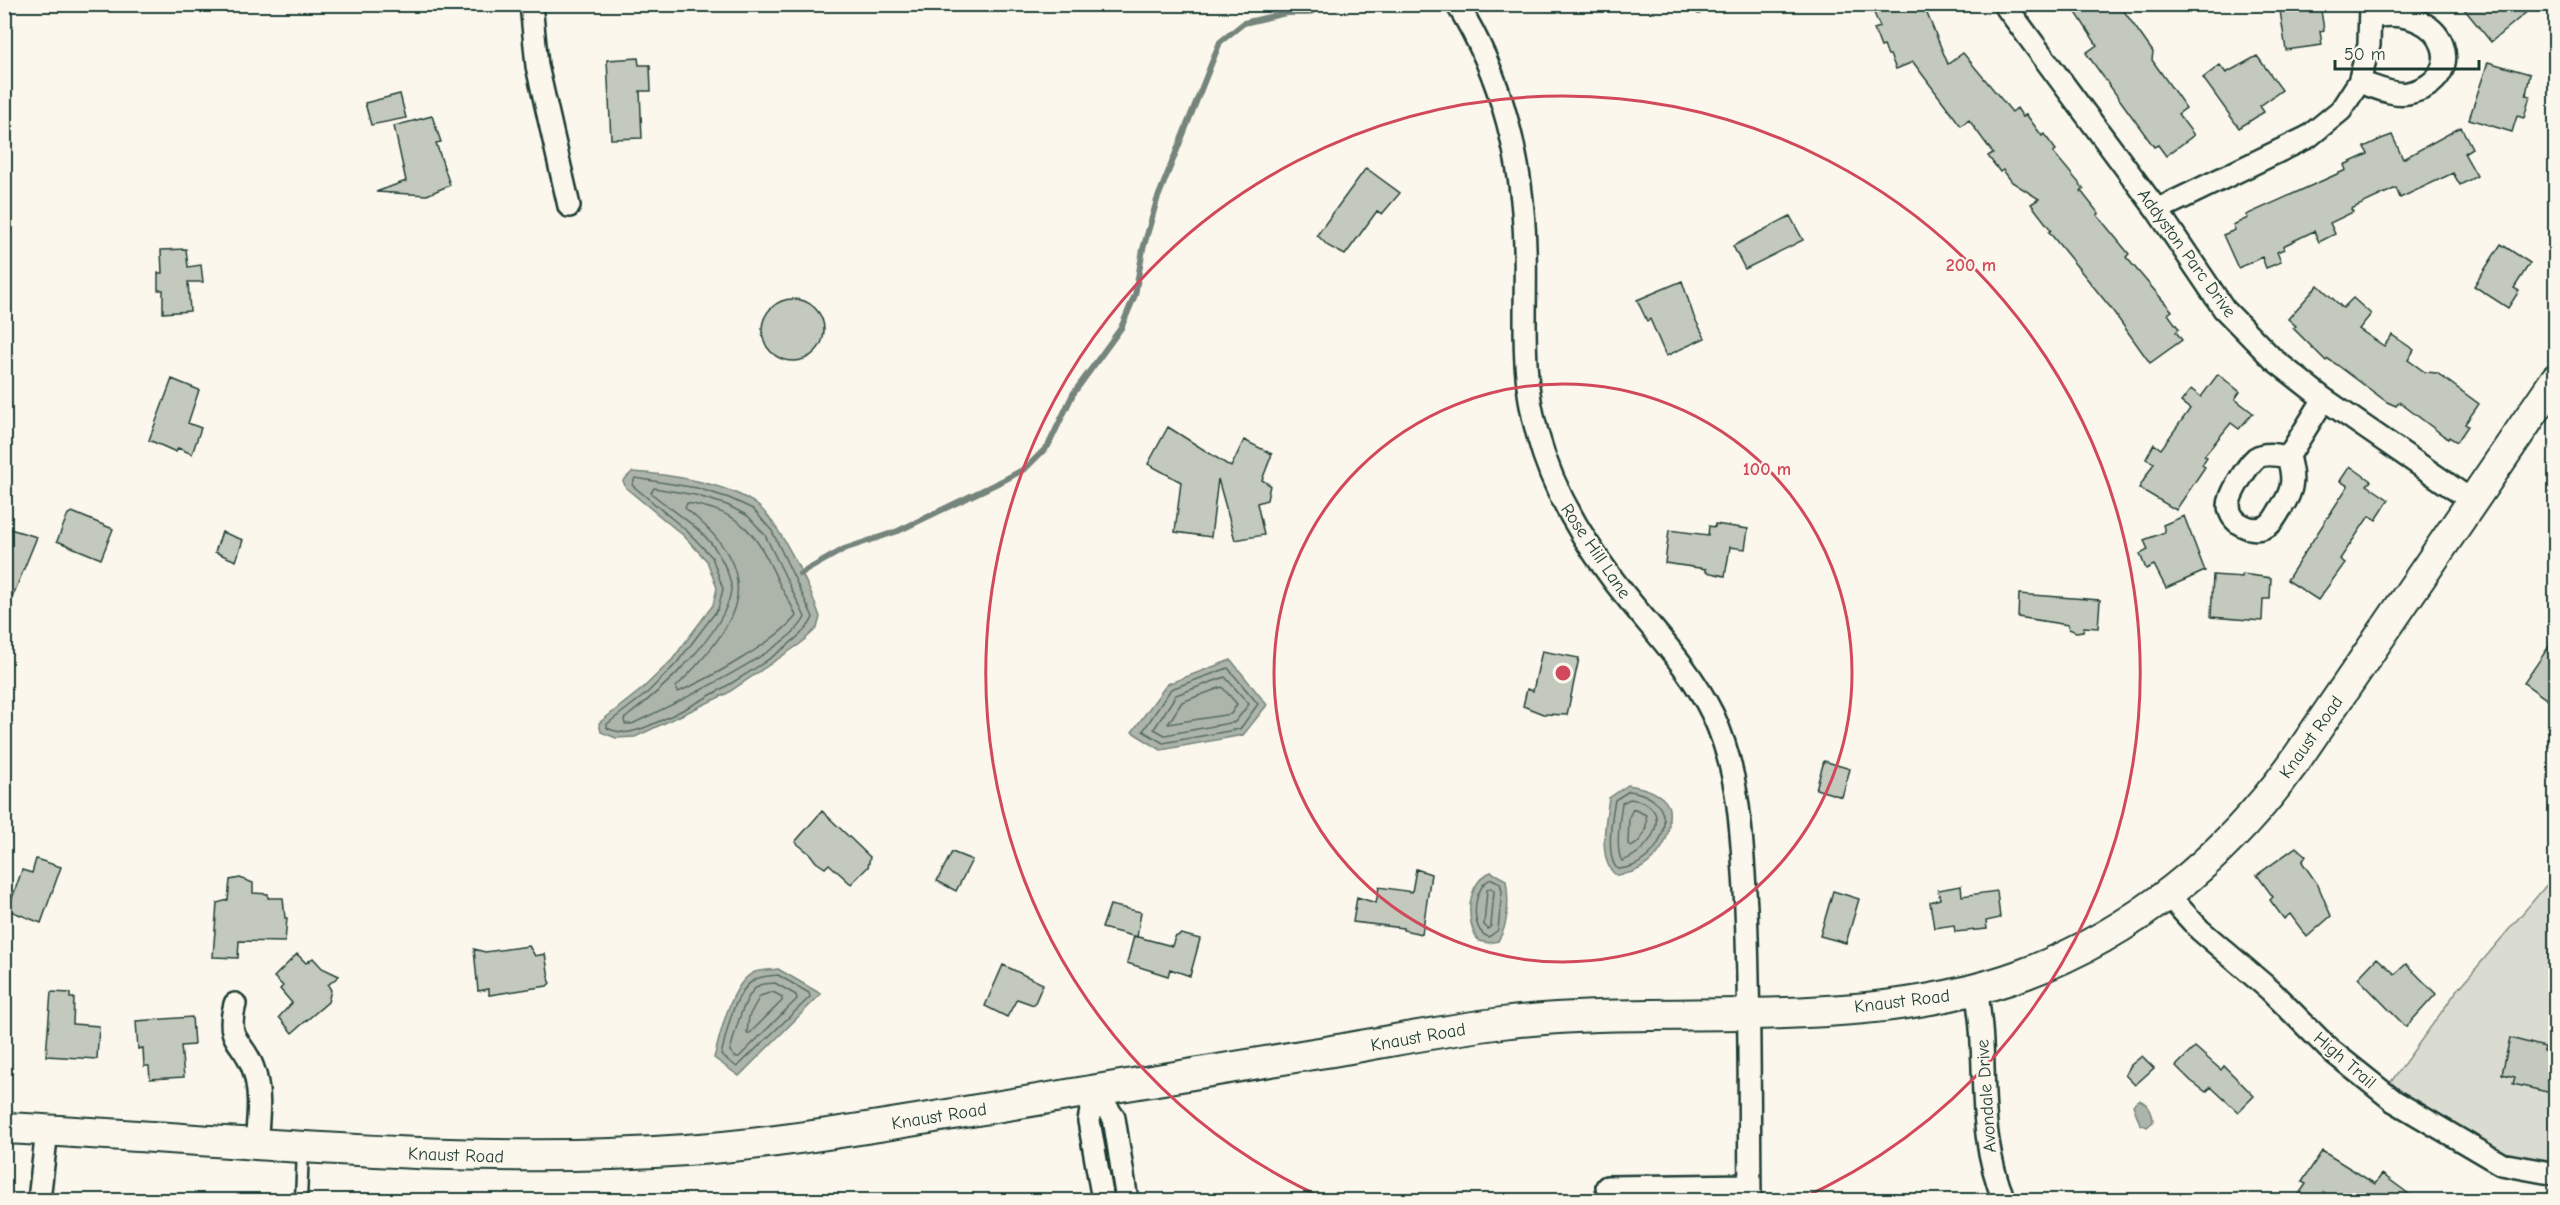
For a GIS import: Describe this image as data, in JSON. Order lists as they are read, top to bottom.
{
  "streets": {
    "main road": ["Knaust Road"],
    "street": [
      "Addyston Parc Drive",
      "Rose Hill Lane",
      "High Trail",
      "Avondale Drive"
    ]
  },
  "crossings": [
    ["Addyston Parc Drive", "Knaust Road"],
    ["Rose Hill Lane", "Knaust Road"],
    ["Knaust Road", "High Trail"],
    ["Knaust Road", "Avondale Drive"]
  ],
  "scale_bar": "50 m",
  "rings": ["200 m", "100 m"]
}
